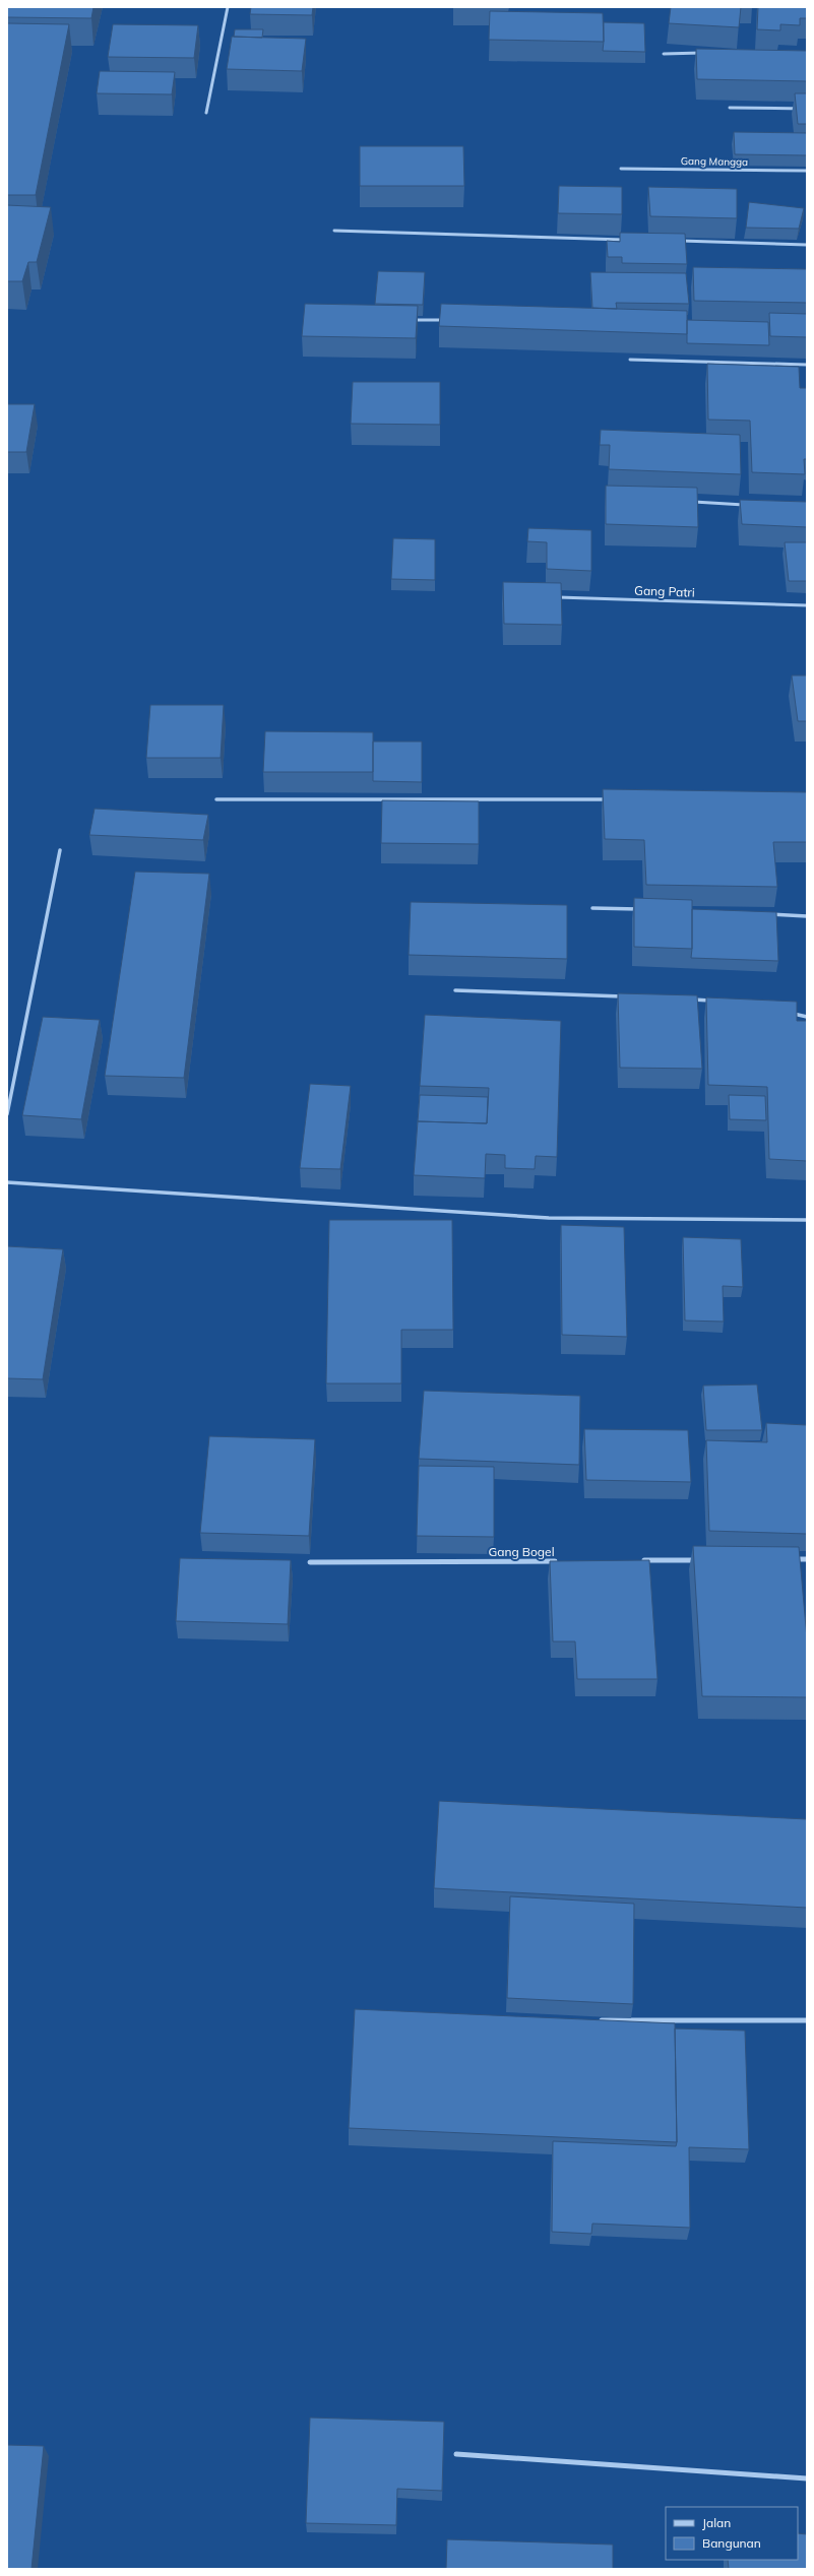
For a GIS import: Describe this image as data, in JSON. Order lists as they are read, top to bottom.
{
  "streets": {
    "street": ["Gang Mangga", "Gang Patri", "Gang Bogel"]
  },
  "legend": ["Jalan", "Bangunan"]
}
